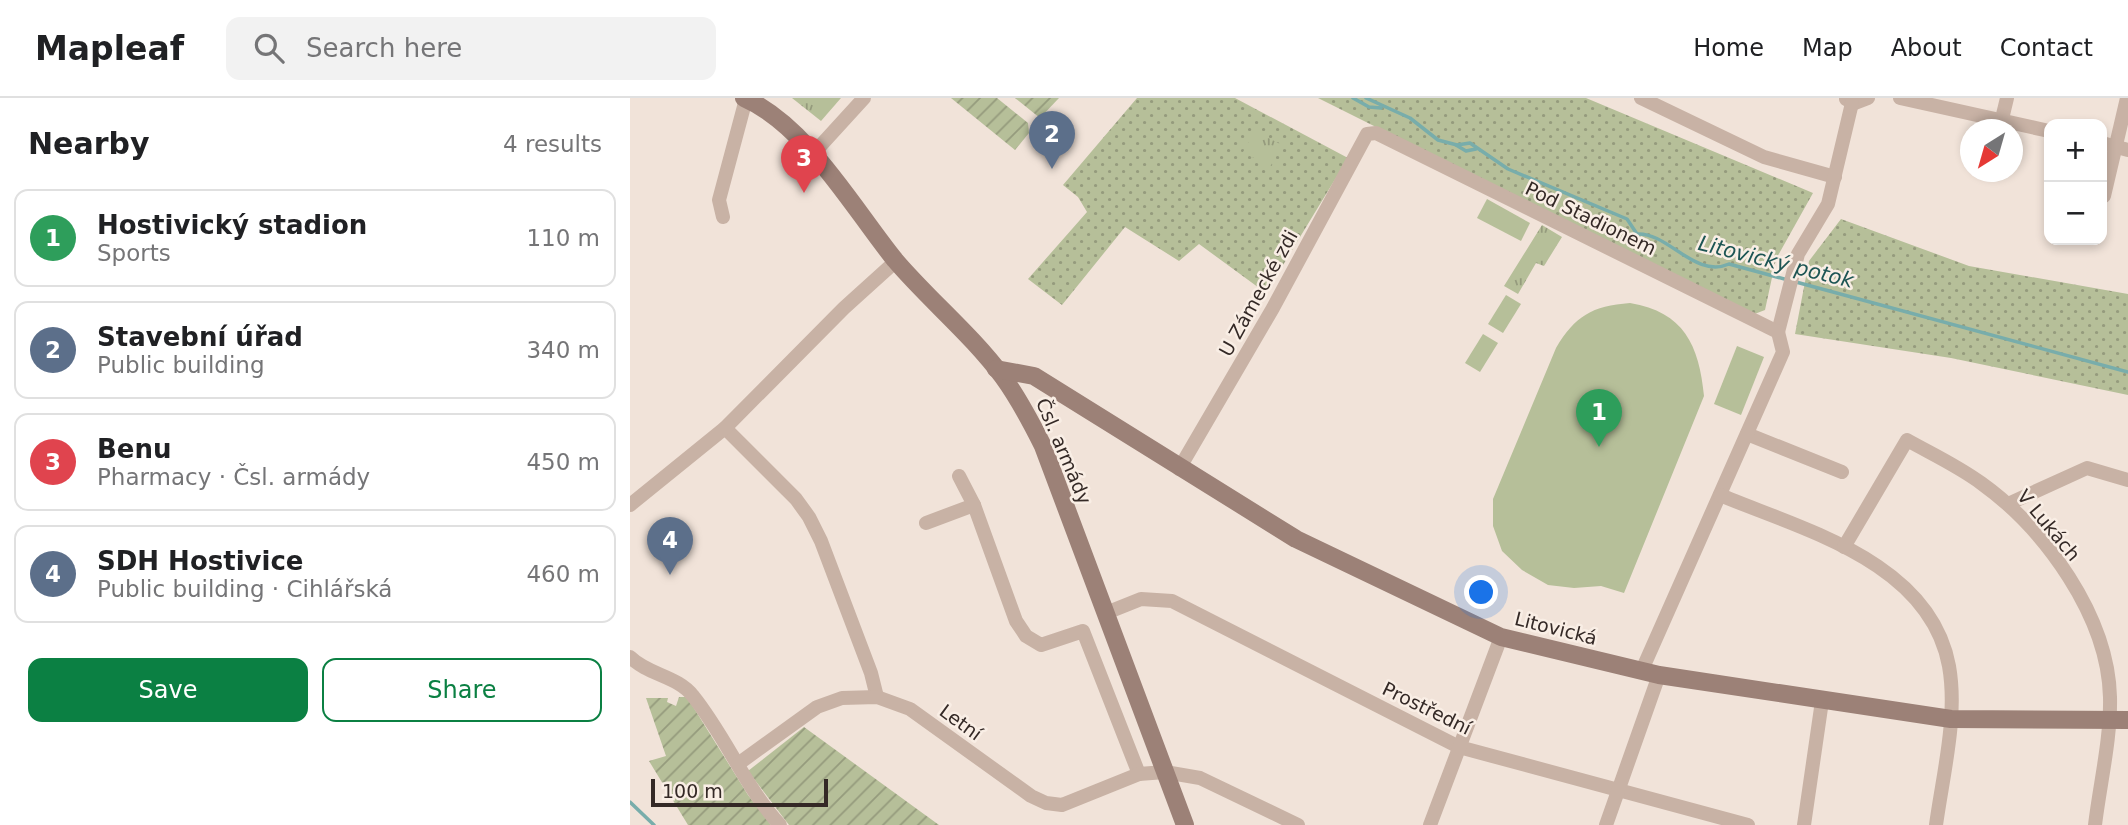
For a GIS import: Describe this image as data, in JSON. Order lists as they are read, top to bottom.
{
  "streets": {
    "street": [
      "Pod Stadionem",
      "U Zámecké zdi",
      "Čsl. armády",
      "V Lukách",
      "Litovická",
      "Prostřední",
      "Letní"
    ]
  },
  "crossings": [
    ["Pod Stadionem", "U Zámecké zdi"],
    ["U Zámecké zdi", "Litovická"],
    ["Čsl. armády", "Litovická"],
    ["Čsl. armády", "Prostřední"],
    ["Čsl. armády", "Letní"],
    ["V Lukách", "Litovická"]
  ],
  "water": ["Litovický potok"],
  "scale_bar": "100 m",
  "north": "bottom left",
  "page": {
    "header": "Mapleaf",
    "search": "Search here",
    "nav": [
      "Home",
      "Map",
      "About",
      "Contact"
    ],
    "heading": ["Nearby", "4 results"],
    "pins": [
      "2",
      "3",
      "1",
      "4"
    ],
    "map_buttons": ["+", "−"],
    "list": [
      {
        "mark": "1",
        "name": "Hostivický stadion",
        "note": "Sports",
        "value": "110 m"
      },
      {
        "mark": "2",
        "name": "Stavební úřad",
        "note": "Public building",
        "value": "340 m"
      },
      {
        "mark": "3",
        "name": "Benu",
        "note": "Pharmacy · Čsl. armády",
        "value": "450 m"
      },
      {
        "mark": "4",
        "name": "SDH Hostivice",
        "note": "Public building · Cihlářská",
        "value": "460 m"
      }
    ],
    "buttons": ["Save", "Share"],
    "scale": "100 m"
  }
}
